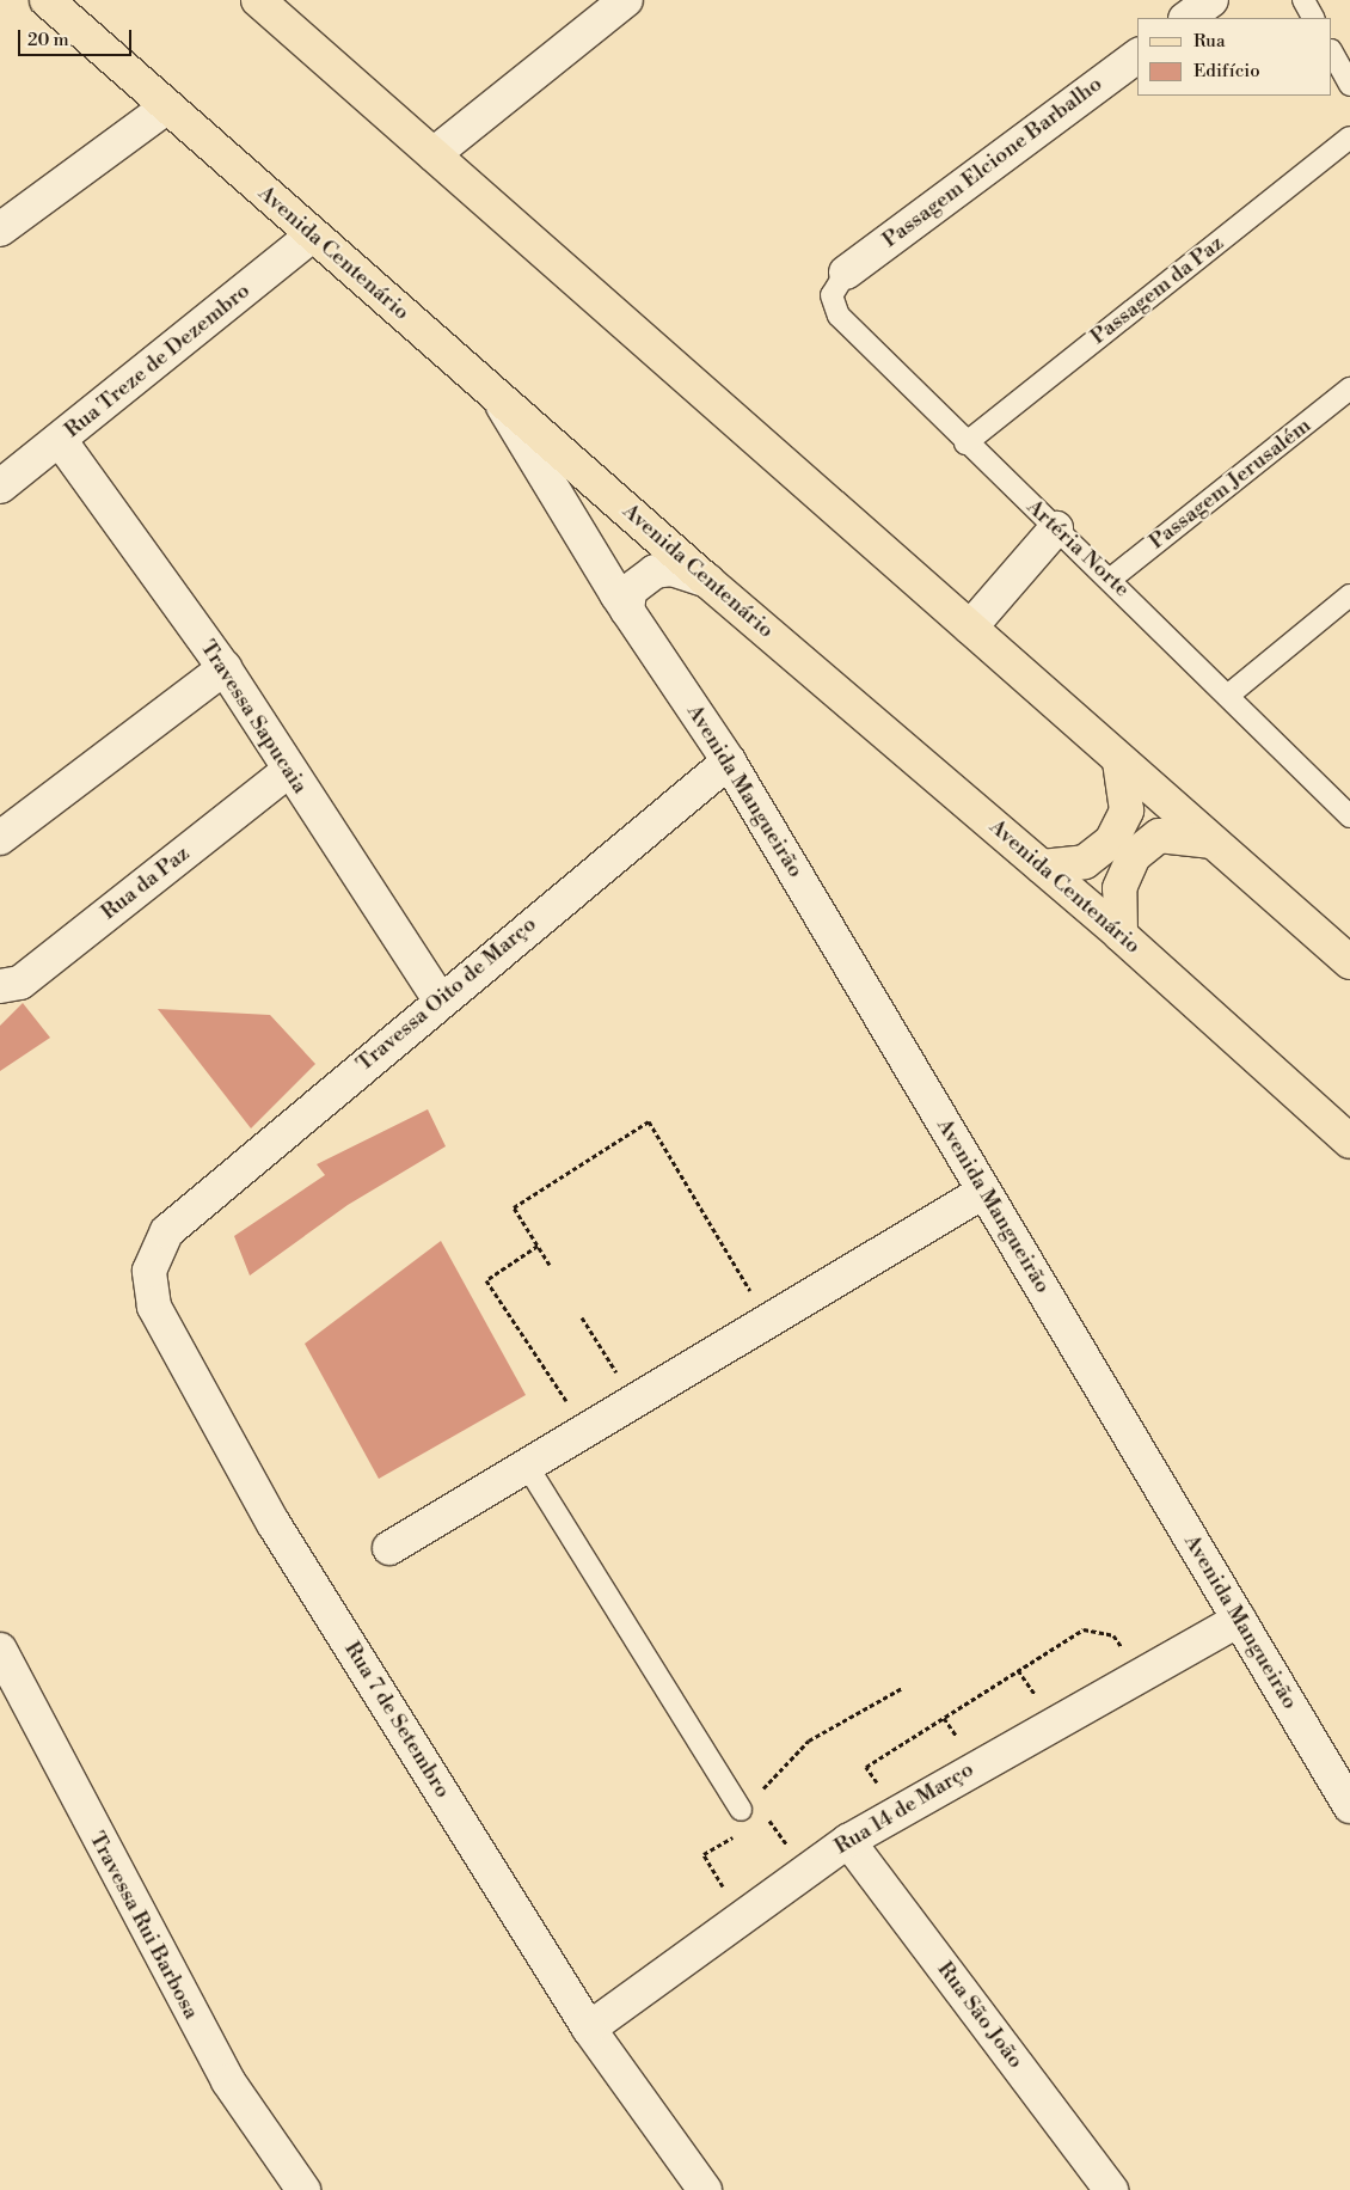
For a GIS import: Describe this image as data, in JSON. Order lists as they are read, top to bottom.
{
  "streets": {
    "main road": ["Avenida Centenário"],
    "street": [
      "Passagem Elcione Barbalho",
      "Rua Treze de Dezembro",
      "Travessa Sapucaia",
      "Avenida Mangueirão",
      "Rua da Paz",
      "Travessa Oito de Março",
      "Rua 7 de Setembro",
      "Rua 14 de Março",
      "Travessa Rui Barbosa",
      "Rua São João"
    ],
    "lane": ["Passagem da Paz", "Passagem Jerusalém", "Artéria Norte"]
  },
  "crossings": [
    ["Passagem Elcione Barbalho", "Artéria Norte"],
    ["Avenida Centenário", "Rua Treze de Dezembro"],
    ["Avenida Centenário", "Avenida Mangueirão"],
    ["Passagem da Paz", "Artéria Norte"],
    ["Rua Treze de Dezembro", "Travessa Sapucaia"],
    ["Passagem Jerusalém", "Artéria Norte"],
    ["Travessa Sapucaia", "Rua da Paz"],
    ["Travessa Sapucaia", "Travessa Oito de Março"],
    ["Avenida Mangueirão", "Travessa Oito de Março"],
    ["Avenida Mangueirão", "Rua 14 de Março"],
    ["Travessa Oito de Março", "Rua 7 de Setembro"],
    ["Rua 7 de Setembro", "Rua 14 de Março"],
    ["Rua 14 de Março", "Rua São João"]
  ],
  "legend": ["Rua", "Edifício"],
  "scale_bar": "20 m"
}
